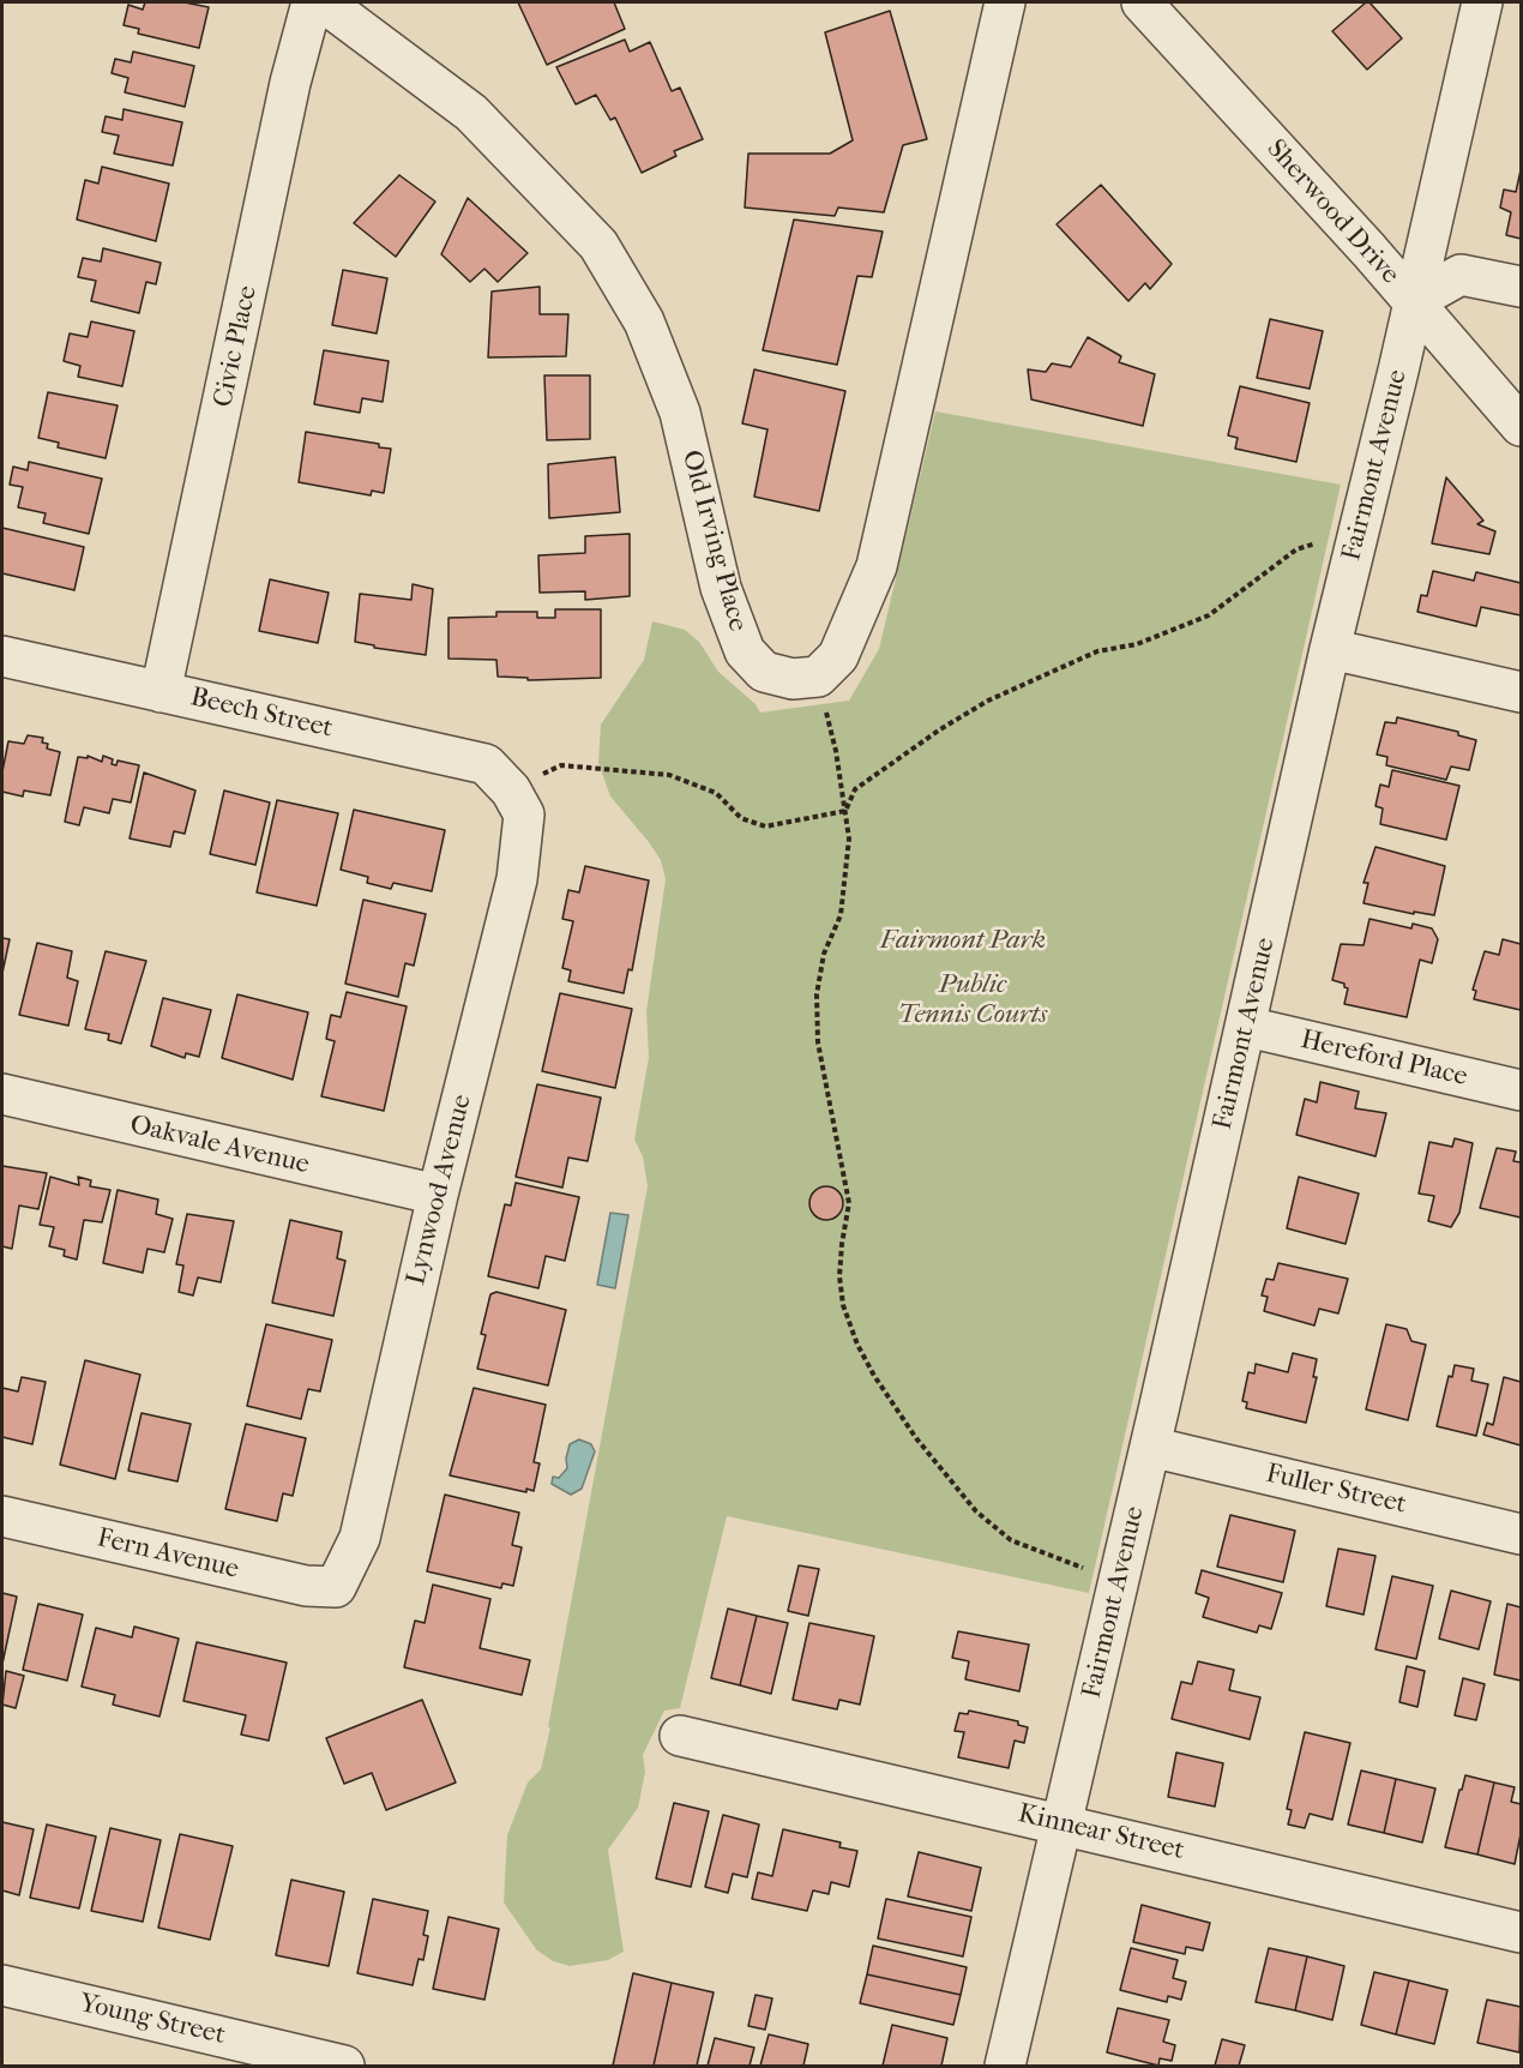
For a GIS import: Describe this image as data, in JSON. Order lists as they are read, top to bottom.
{
  "streets": {
    "street": [
      "Sherwood Drive",
      "Civic Place",
      "Fairmont Avenue",
      "Old Irving Place",
      "Beech Street",
      "Hereford Place",
      "Oakvale Avenue",
      "Lynwood Avenue",
      "Fuller Street",
      "Fern Avenue",
      "Kinnear Street",
      "Young Street"
    ]
  },
  "crossings": [
    ["Sherwood Drive", "Fairmont Avenue"],
    ["Civic Place", "Beech Street"],
    ["Fairmont Avenue", "Hereford Place"],
    ["Fairmont Avenue", "Fuller Street"],
    ["Fairmont Avenue", "Kinnear Street"],
    ["Beech Street", "Lynwood Avenue"],
    ["Oakvale Avenue", "Lynwood Avenue"],
    ["Lynwood Avenue", "Fern Avenue"]
  ],
  "parks": ["Fairmont Park", "Public Tennis Courts"]
}
